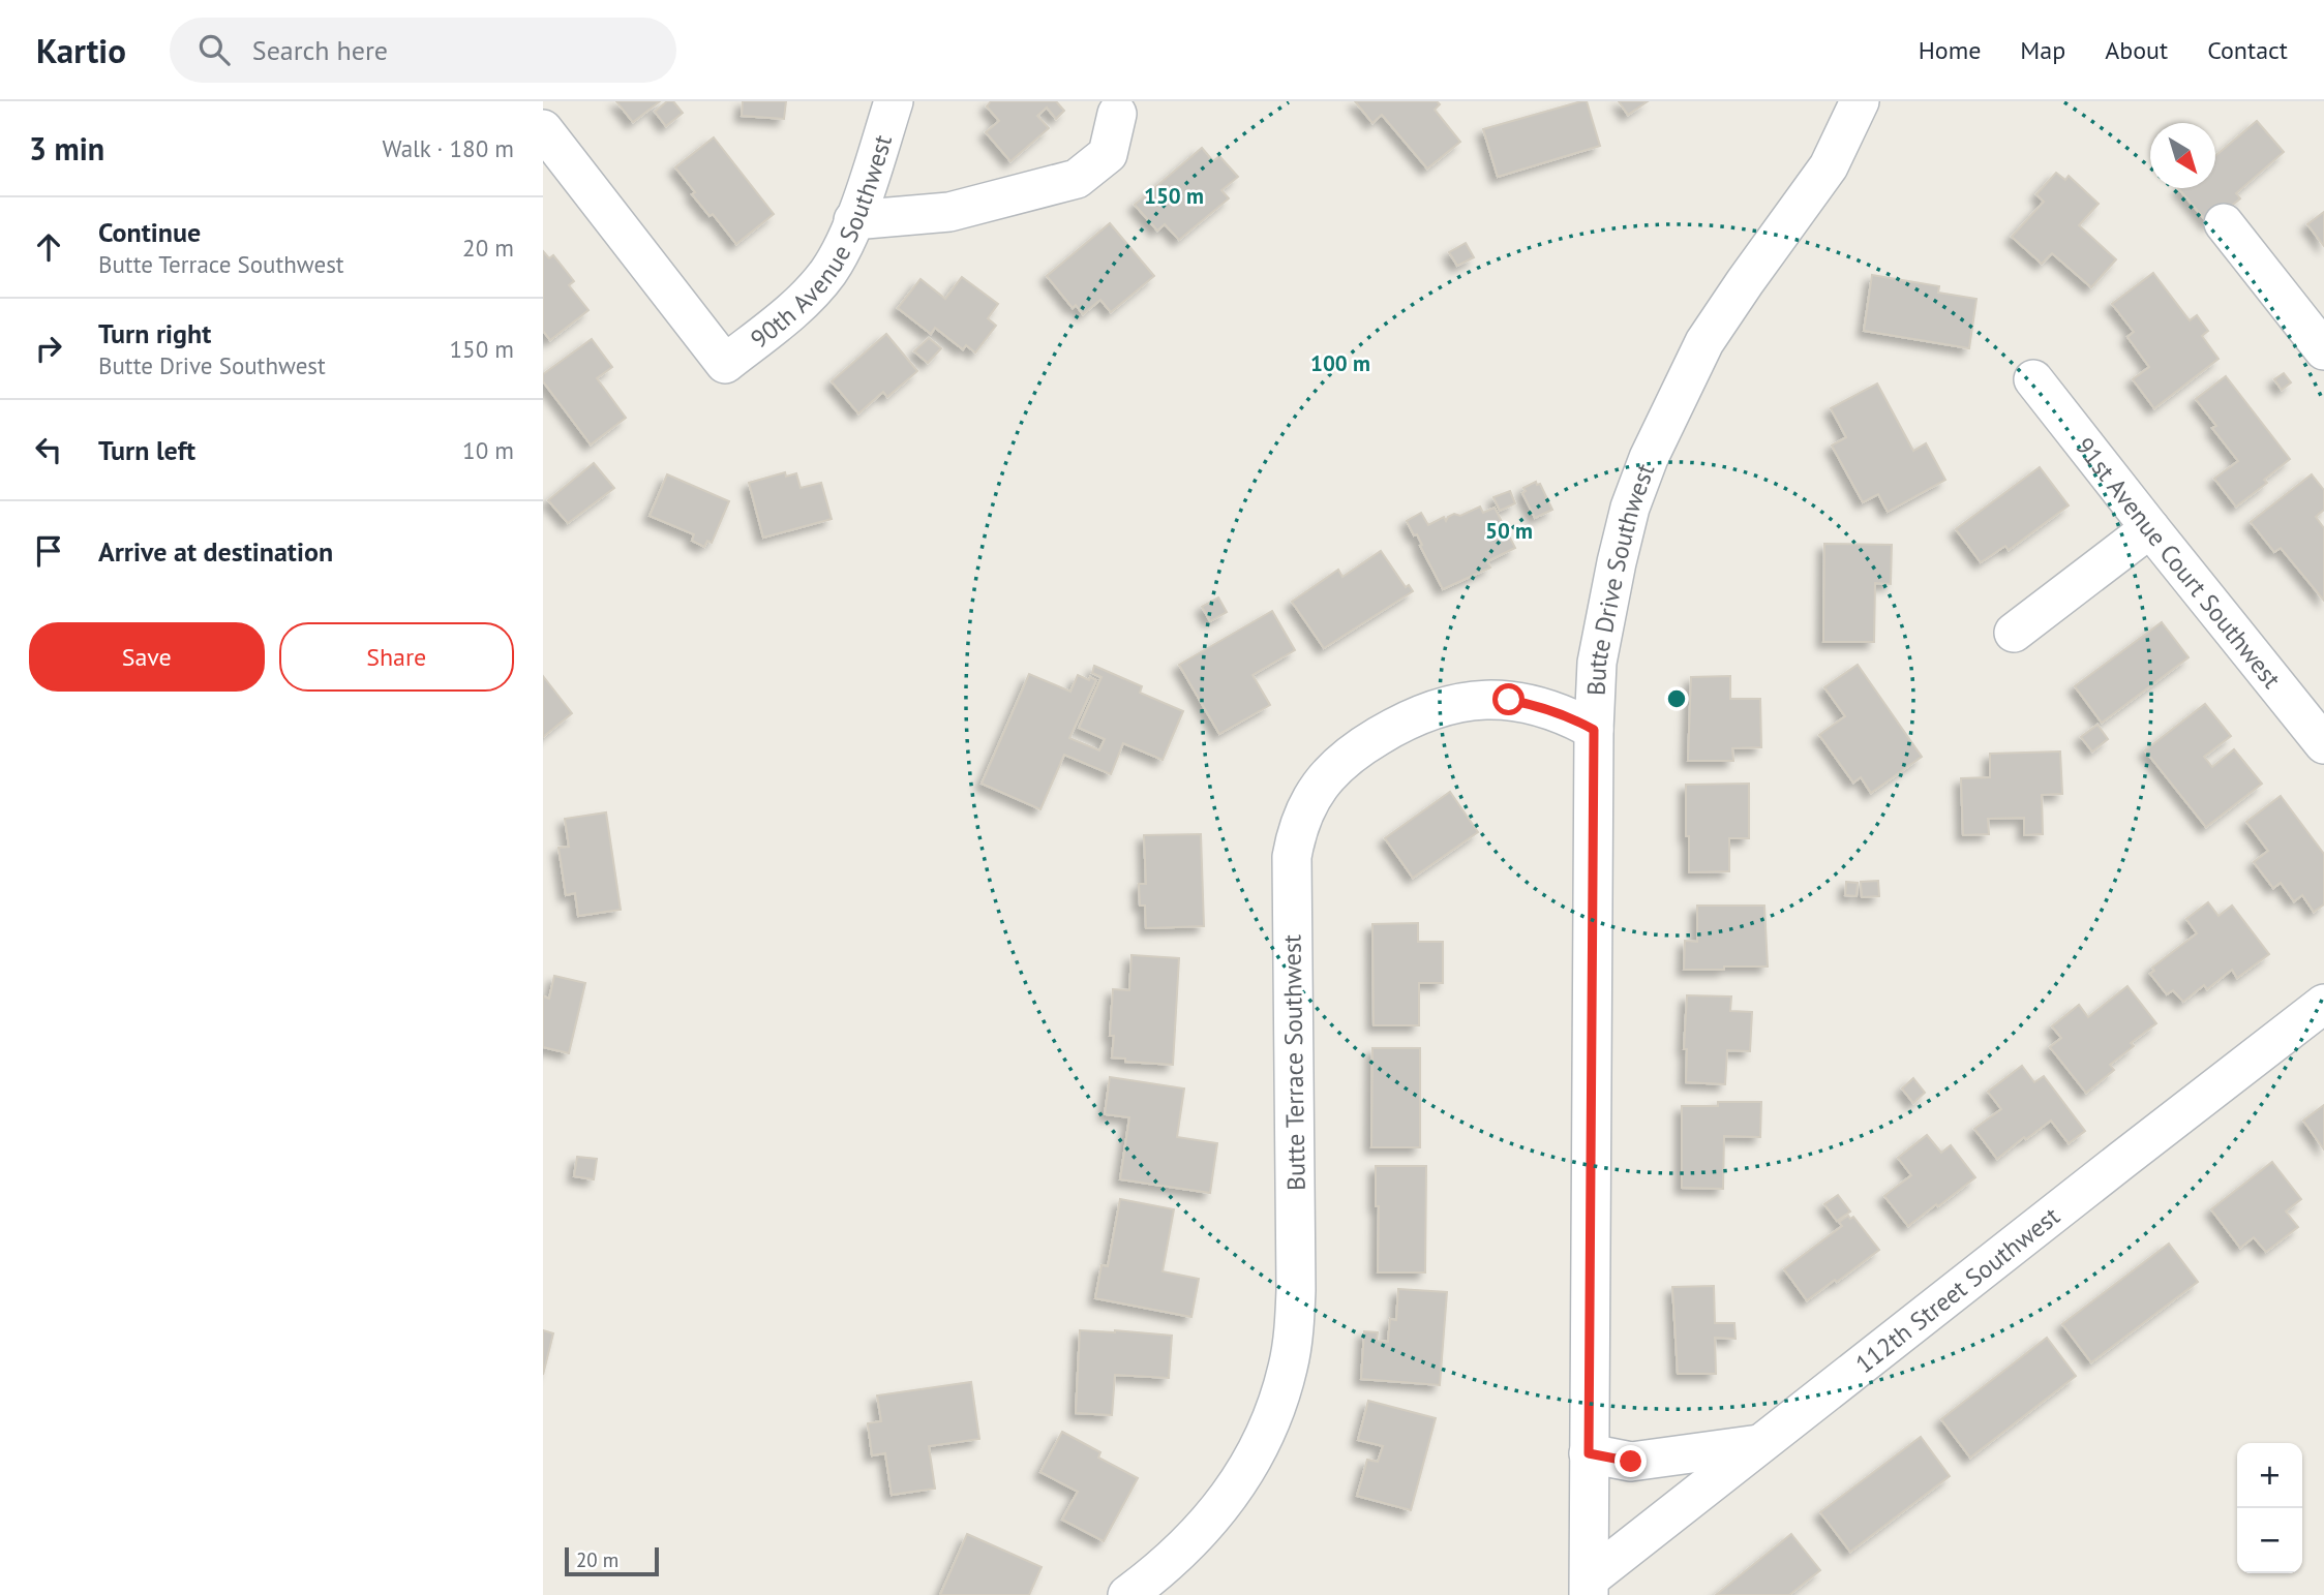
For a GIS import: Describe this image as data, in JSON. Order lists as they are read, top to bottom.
{
  "streets": {
    "street": [
      "90th Avenue Southwest",
      "91st Avenue Court Southwest",
      "Butte Drive Southwest",
      "Butte Terrace Southwest",
      "112th Street Southwest"
    ]
  },
  "crossings": [
    ["Butte Drive Southwest", "Butte Terrace Southwest"],
    ["Butte Drive Southwest", "112th Street Southwest"]
  ],
  "scale_bar": "20 m",
  "north": "bottom right",
  "page": {
    "header": "Kartio",
    "search": "Search here",
    "nav": [
      "Home",
      "Map",
      "About",
      "Contact"
    ],
    "heading": ["3 min", "Walk · 180 m"],
    "list": [
      ["Continue", "Butte Terrace Southwest", "20 m"],
      ["Turn right", "Butte Drive Southwest", "150 m"],
      ["Turn left", "10 m"],
      "Arrive at destination"
    ],
    "buttons": ["Save", "Share"],
    "map_buttons": ["+", "−"],
    "scale": "20 m"
  },
  "rings": ["150 m", "100 m", "50 m"]
}
